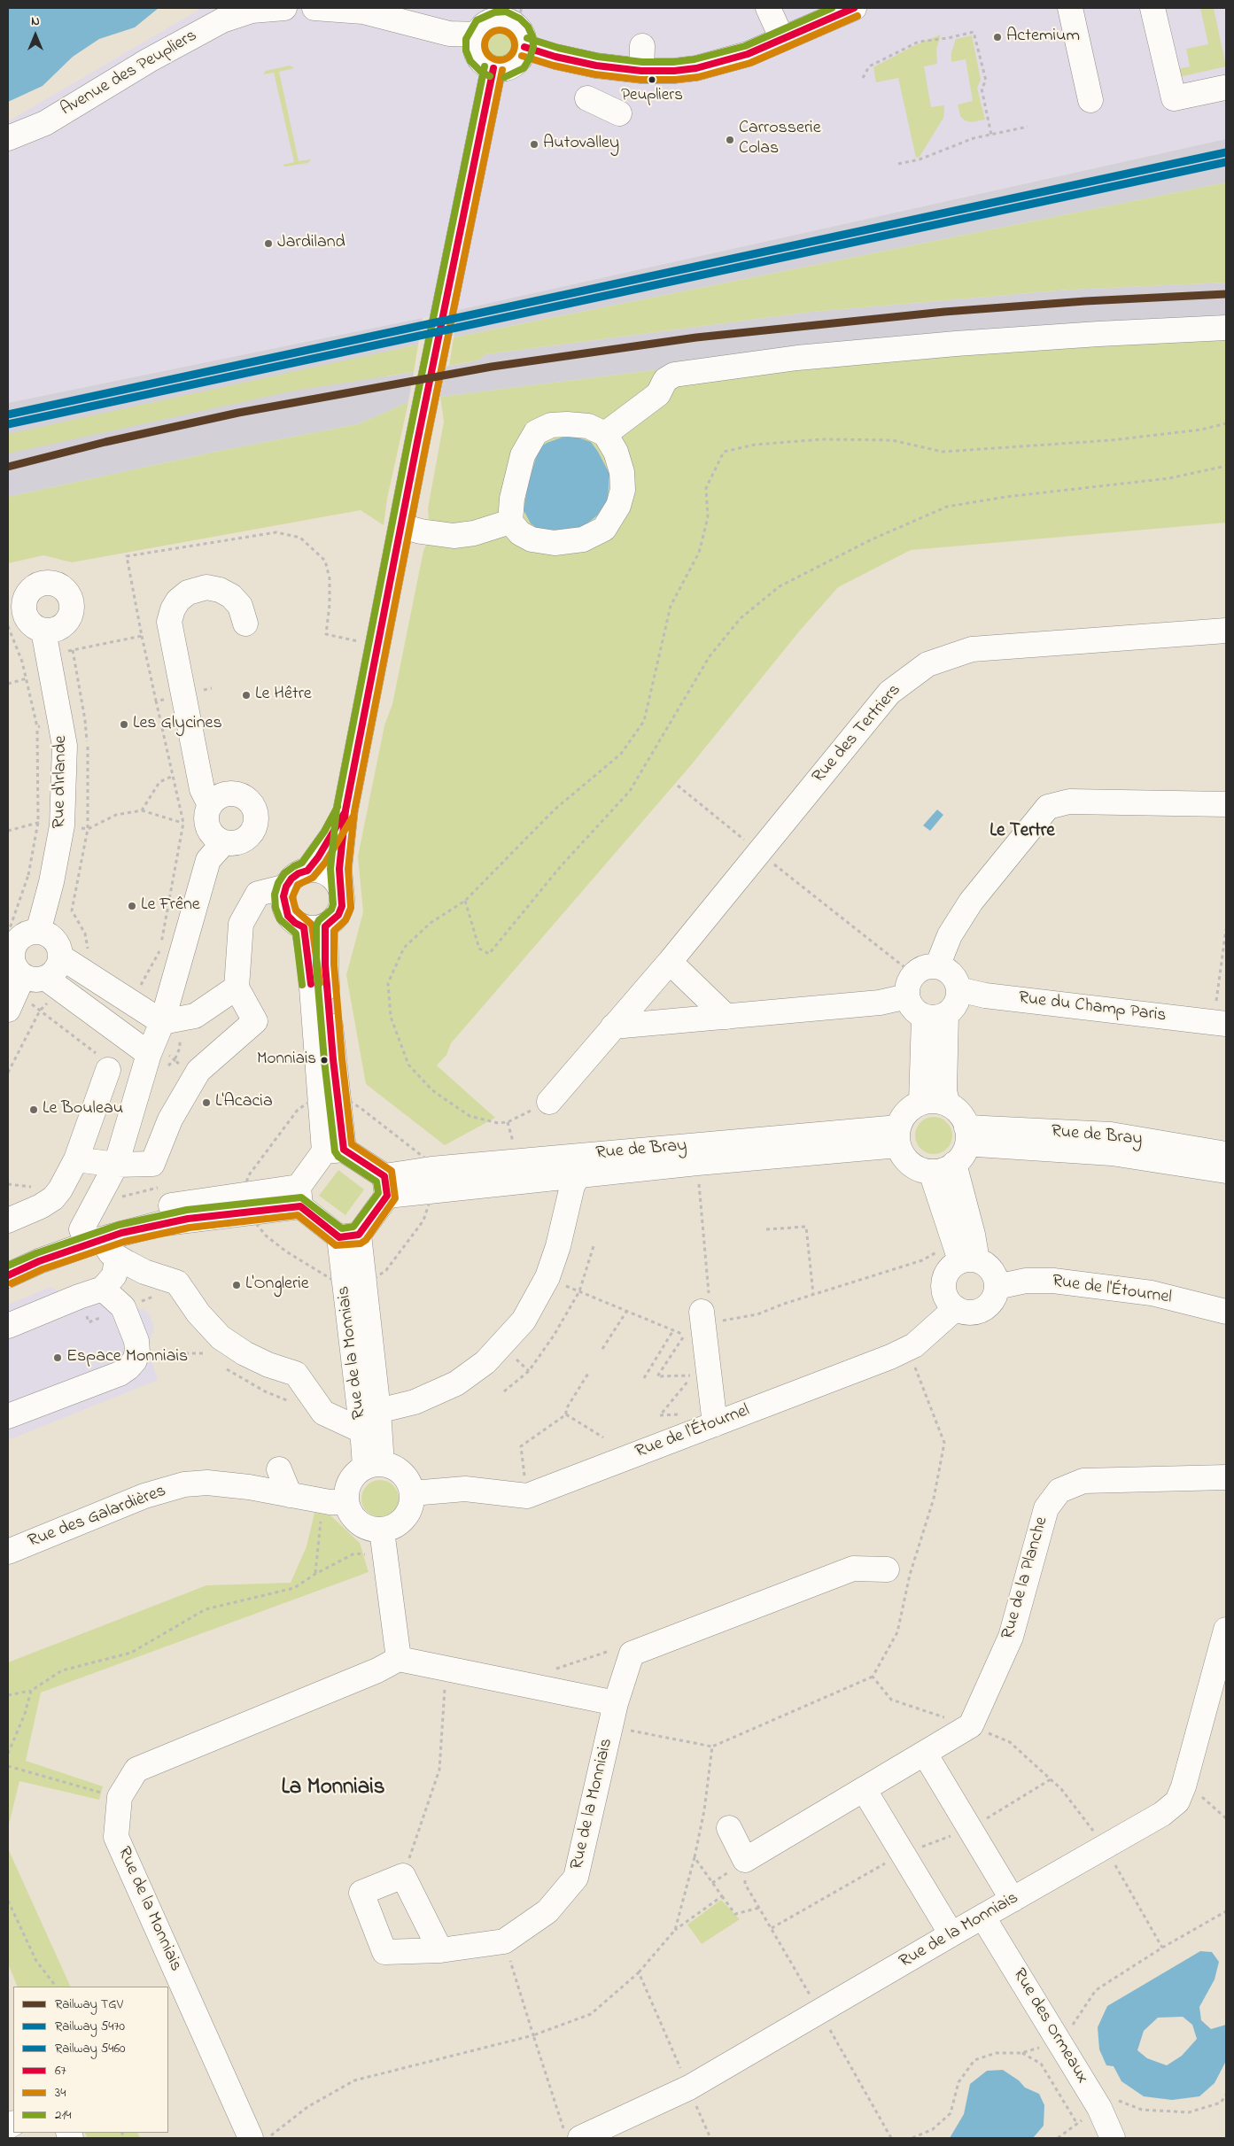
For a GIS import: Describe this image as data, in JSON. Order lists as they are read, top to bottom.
{
  "streets": {
    "street": [
      "Avenue des Peupliers",
      "Rue des Tertriers",
      "Rue d'Irlande",
      "Rue du Champ Paris",
      "Rue de Bray",
      "Rue de l'Étournel",
      "Rue de la Monniais",
      "Rue des Galardières",
      "Rue de la Planche",
      "Rue des Ormeaux"
    ]
  },
  "crossings": [
    ["Rue de l'Étournel", "Rue de la Monniais"],
    ["Rue de l'Étournel", "Rue des Galardières"],
    ["Rue de la Monniais", "Rue des Galardières"],
    ["Rue de la Monniais", "Rue des Ormeaux"]
  ],
  "districts": ["Le Tertre", "La Monniais"],
  "places": [
    "Actemium",
    "Peupliers",
    "Carrosserie Colas",
    "Autovalley",
    "Jardiland",
    "Le Hêtre",
    "Les Glycines",
    "Le Frêne",
    "Monniais",
    "L'Acacia",
    "Le Bouleau",
    "L'Onglerie",
    "Espace Monniais"
  ],
  "lines": [
    "transit line 67",
    "transit line 214",
    "transit line 34",
    "rail line 5460",
    "rail line 5470",
    "rail line TGV"
  ],
  "legend": [
    "Railway TGV",
    "Railway 5470",
    "Railway 5460",
    "67",
    "34",
    "214"
  ],
  "north": "top"
}
